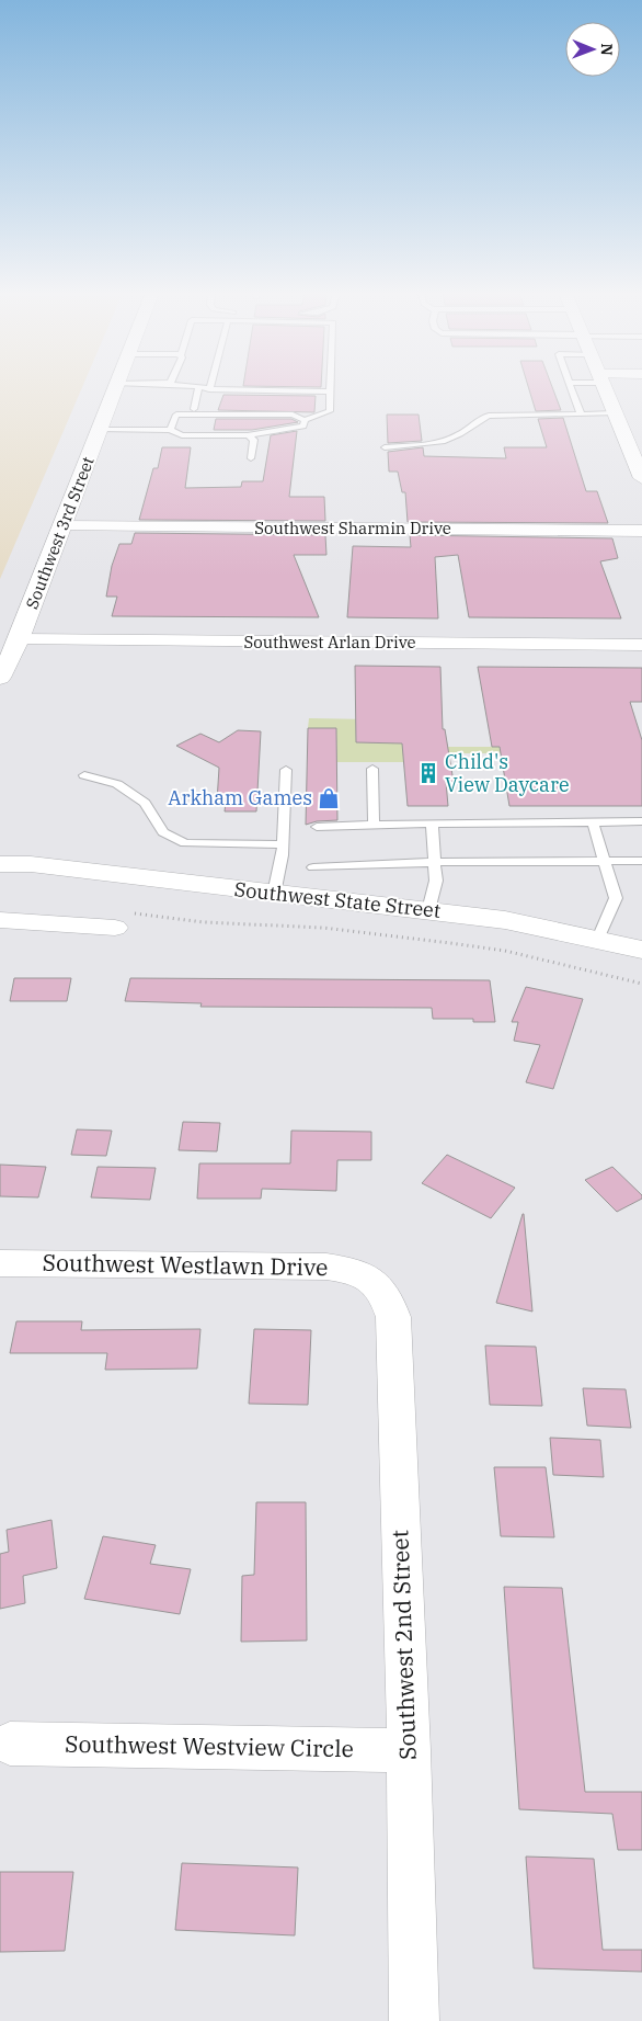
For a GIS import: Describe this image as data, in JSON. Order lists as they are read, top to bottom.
{
  "streets": {
    "street": [
      "Southwest Sharmin Drive",
      "Southwest 3rd Street",
      "Southwest Arlan Drive",
      "Southwest State Street",
      "Southwest Westlawn Drive",
      "Southwest 2nd Street",
      "Southwest Westview Circle"
    ]
  },
  "crossings": [
    ["Southwest Sharmin Drive", "Southwest 3rd Street"],
    ["Southwest 3rd Street", "Southwest Arlan Drive"],
    ["Southwest Westlawn Drive", "Southwest 2nd Street"],
    ["Southwest 2nd Street", "Southwest Westview Circle"]
  ],
  "places": {
    "building": ["Child's View Daycare"],
    "shop": ["Arkham Games"]
  },
  "north": "right"
}
